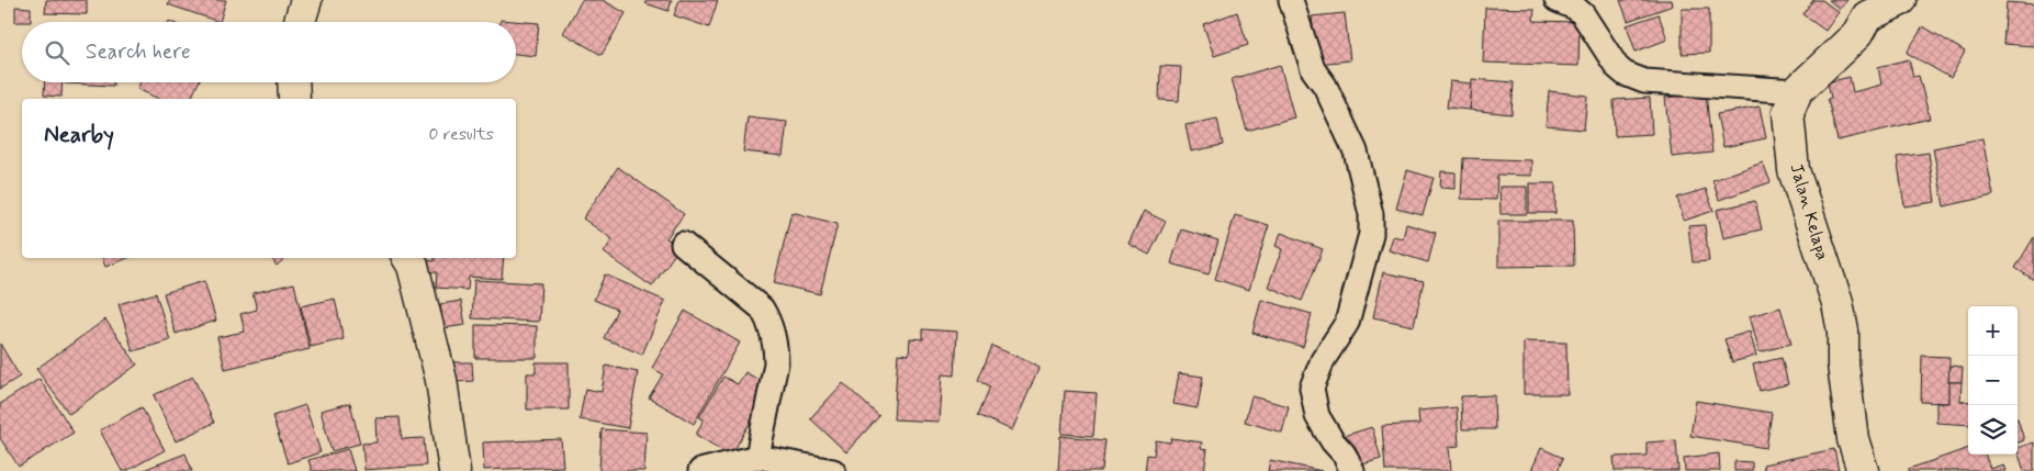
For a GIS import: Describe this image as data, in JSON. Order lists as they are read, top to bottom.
{
  "streets": {
    "street": ["Jalan Kelapa"]
  },
  "page": {
    "search": "Search here",
    "heading": ["Nearby", "0 results"],
    "map_buttons": ["+", "−"]
  }
}
